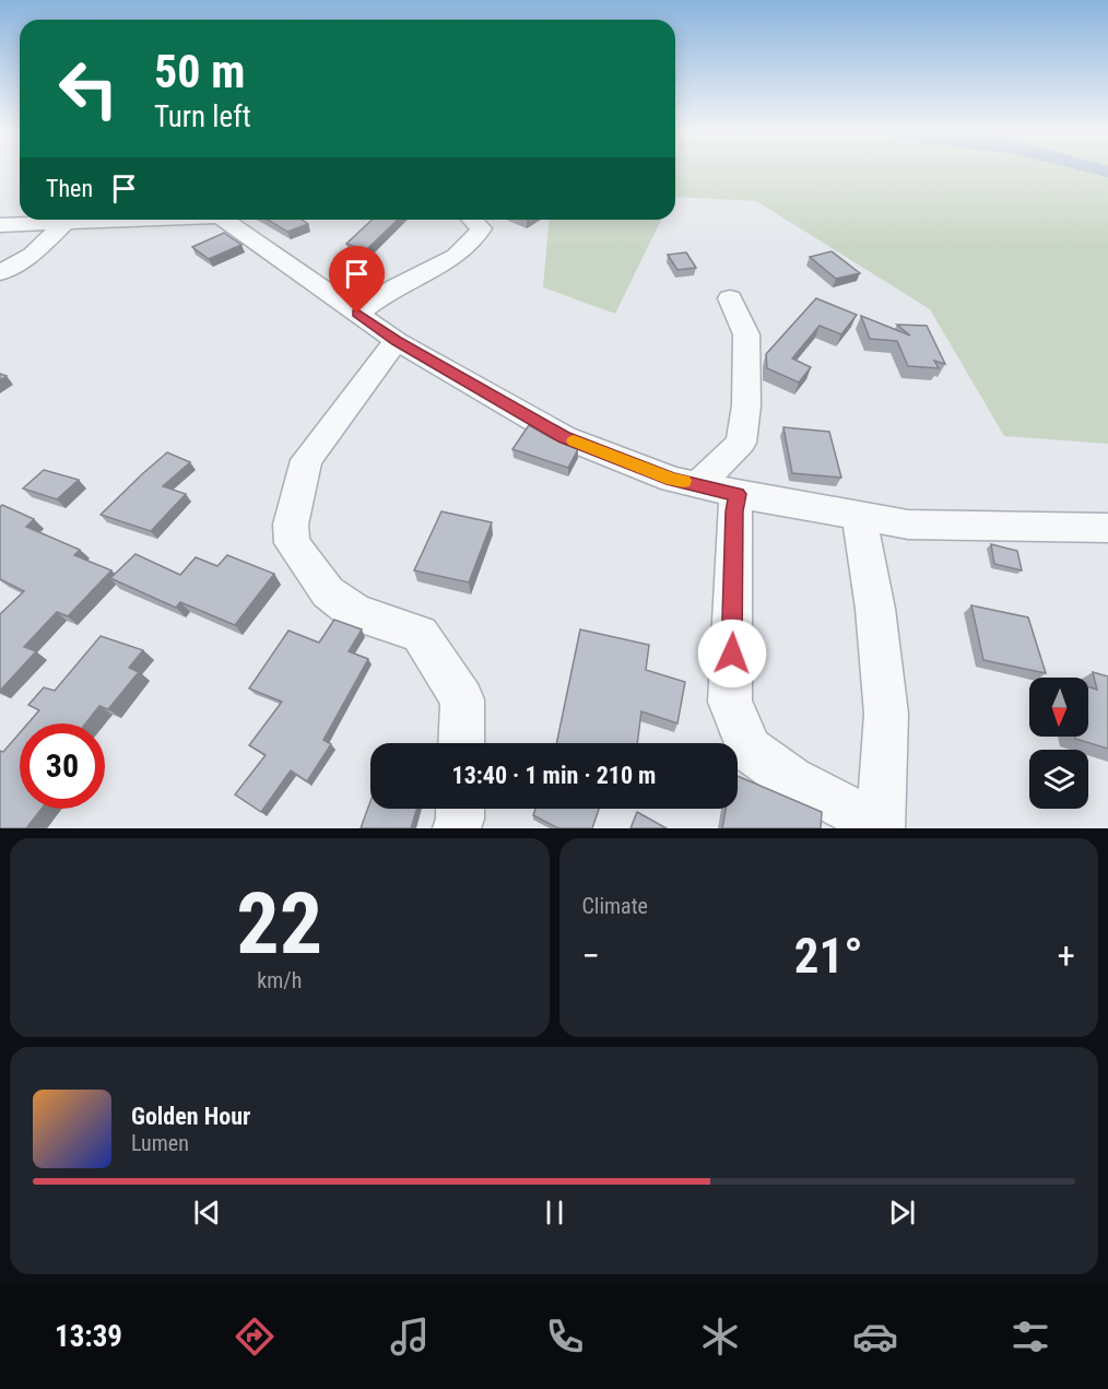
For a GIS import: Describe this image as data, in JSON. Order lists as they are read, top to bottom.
{
  "north": "bottom",
  "page": {
    "turn": ["50 m", "Turn left"],
    "then": "Then",
    "limit": "30",
    "trip": "13:40 · 1 min · 210 m",
    "tile": [
      ["22", "km/h"],
      "Climate"
    ],
    "heat": ["−", "21°", "+"],
    "song": ["Golden Hour", "Lumen"],
    "tabs": "13:39"
  }
}
